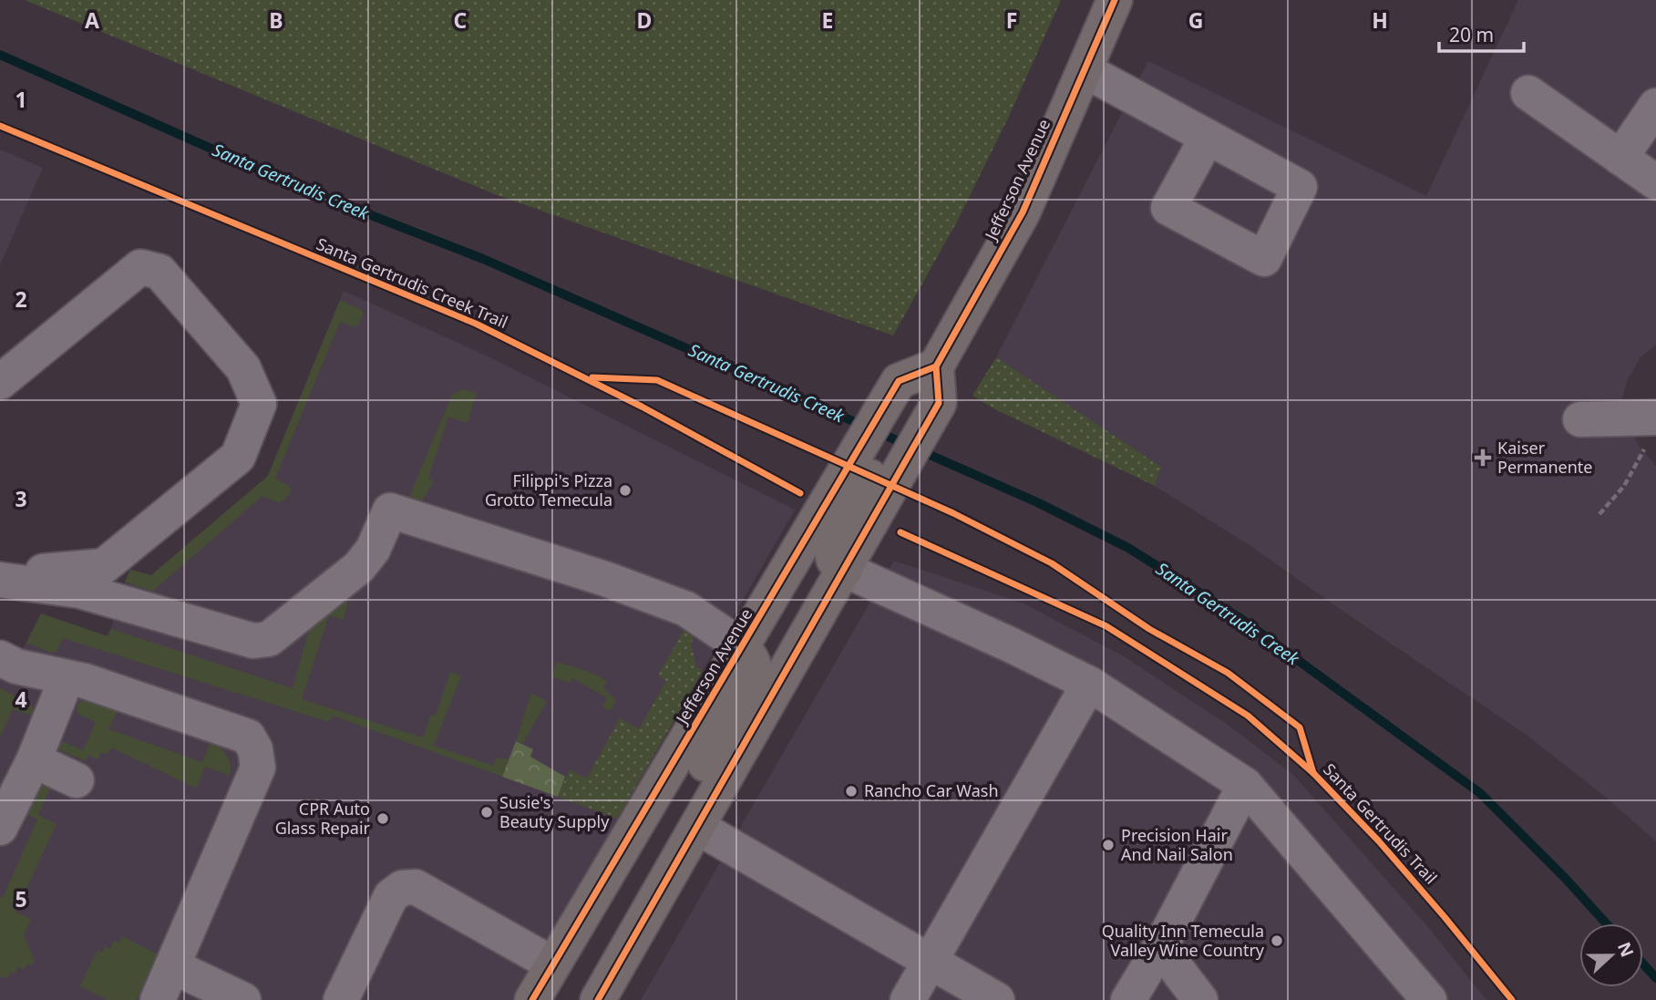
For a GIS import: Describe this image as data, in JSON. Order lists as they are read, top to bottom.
{
  "streets": {
    "main road": ["Jefferson Avenue"],
    "cycle path": ["Santa Gertrudis Creek Trail", "Santa Gertrudis Trail"]
  },
  "water": ["Santa Gertrudis Creek"],
  "places": {
    "health": ["Kaiser Permanente"],
    "other": [
      "Filippi's Pizza Grotto Temecula",
      "Rancho Car Wash",
      "Susie's Beauty Supply",
      "CPR Auto Glass Repair",
      "Precision Hair And Nail Salon",
      "Quality Inn Temecula Valley Wine Country"
    ]
  },
  "scale_bar": "20 m",
  "north": "right",
  "grid": {
    "columns": [
      "A",
      "B",
      "C",
      "D",
      "E",
      "F",
      "G",
      "H"
    ],
    "rows": [
      "1",
      "2",
      "3",
      "4",
      "5"
    ]
  }
}
